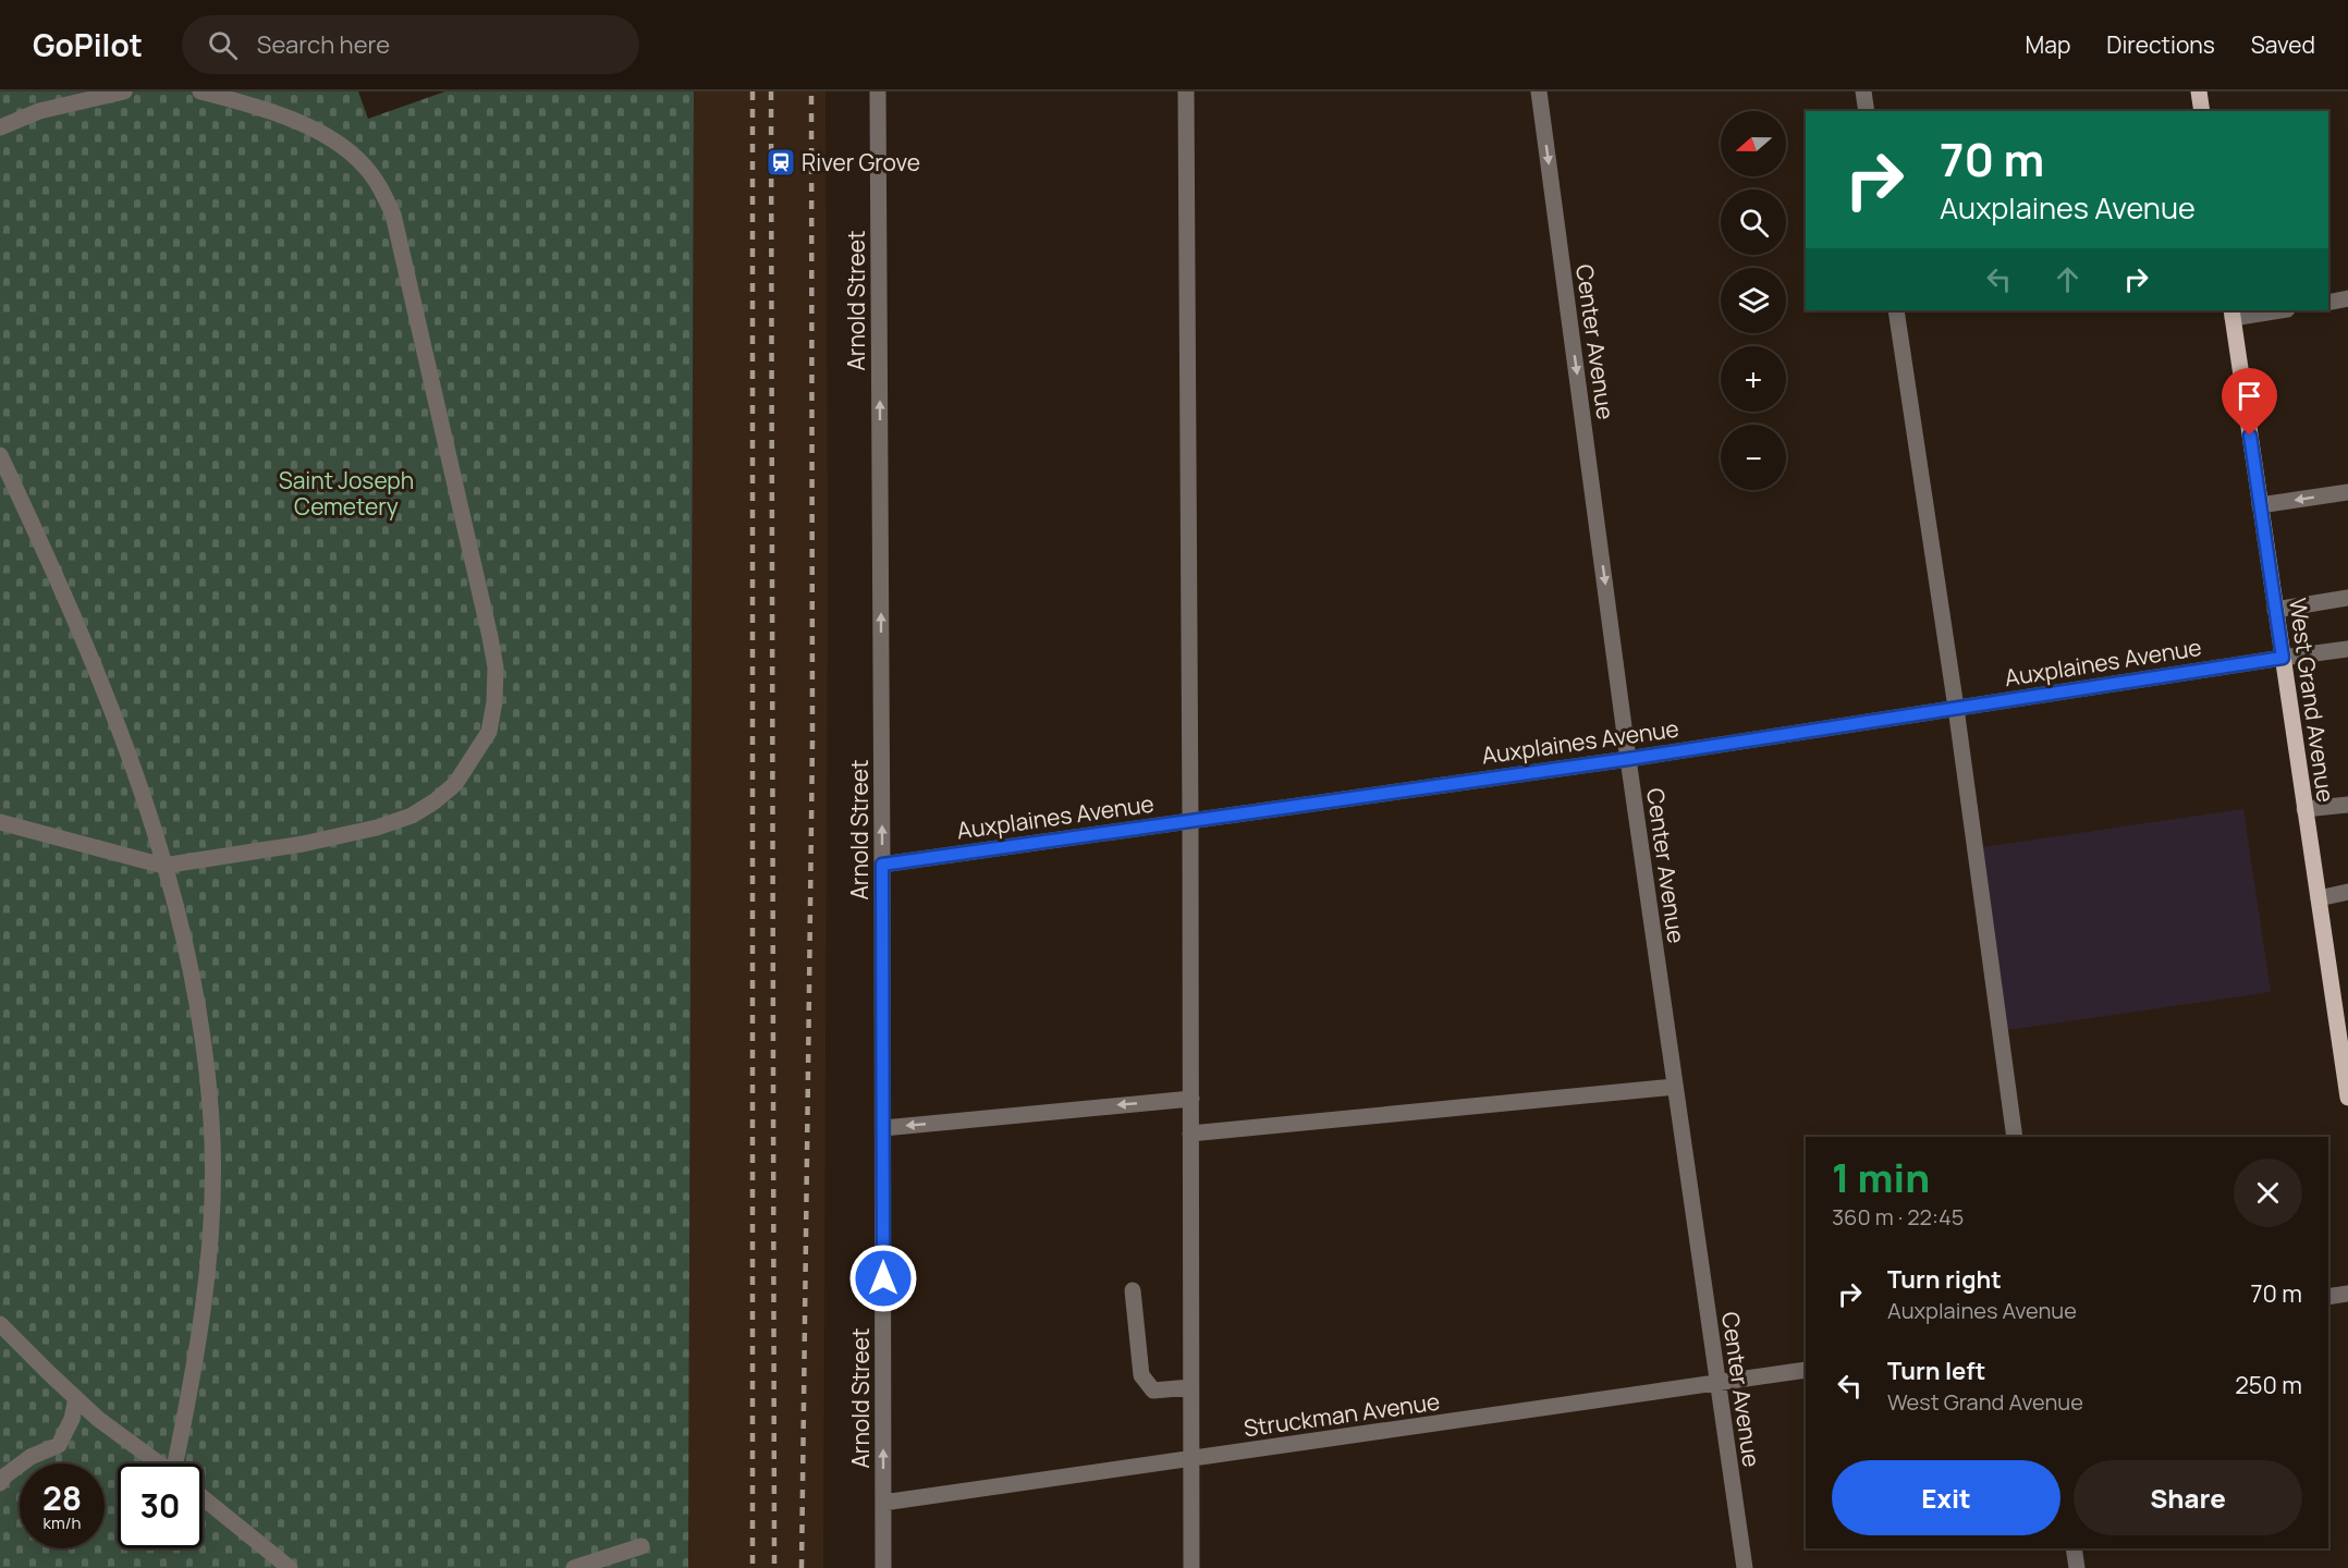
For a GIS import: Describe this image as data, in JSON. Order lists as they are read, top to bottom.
{
  "streets": {
    "main road": ["West Grand Avenue"],
    "street": [
      "Arnold Street",
      "Center Avenue",
      "Auxplaines Avenue",
      "Struckman Avenue"
    ]
  },
  "crossings": [
    ["Arnold Street", "Auxplaines Avenue"],
    ["Arnold Street", "Struckman Avenue"],
    ["Center Avenue", "Auxplaines Avenue"],
    ["Center Avenue", "Struckman Avenue"],
    ["Auxplaines Avenue", "West Grand Avenue"]
  ],
  "one_way": ["Arnold Street", "Center Avenue"],
  "parks": ["Saint Joseph Cemetery"],
  "places": {
    "station": ["River Grove"]
  },
  "north": "left",
  "page": {
    "header": "GoPilot",
    "search": "Search here",
    "nav": ["Map", "Directions", "Saved"],
    "map_buttons": ["+", "−"],
    "turn": ["70 m", "Auxplaines Avenue"],
    "heading": ["1 min", "360 m · 22:45"],
    "list": [
      {
        "name": "Turn right",
        "note": "Auxplaines Avenue",
        "value": "70 m"
      },
      {
        "name": "Turn left",
        "note": "West Grand Avenue",
        "value": "250 m"
      }
    ],
    "buttons": ["Exit", "Share"],
    "speed": "28 km/h",
    "limit": "30"
  }
}
